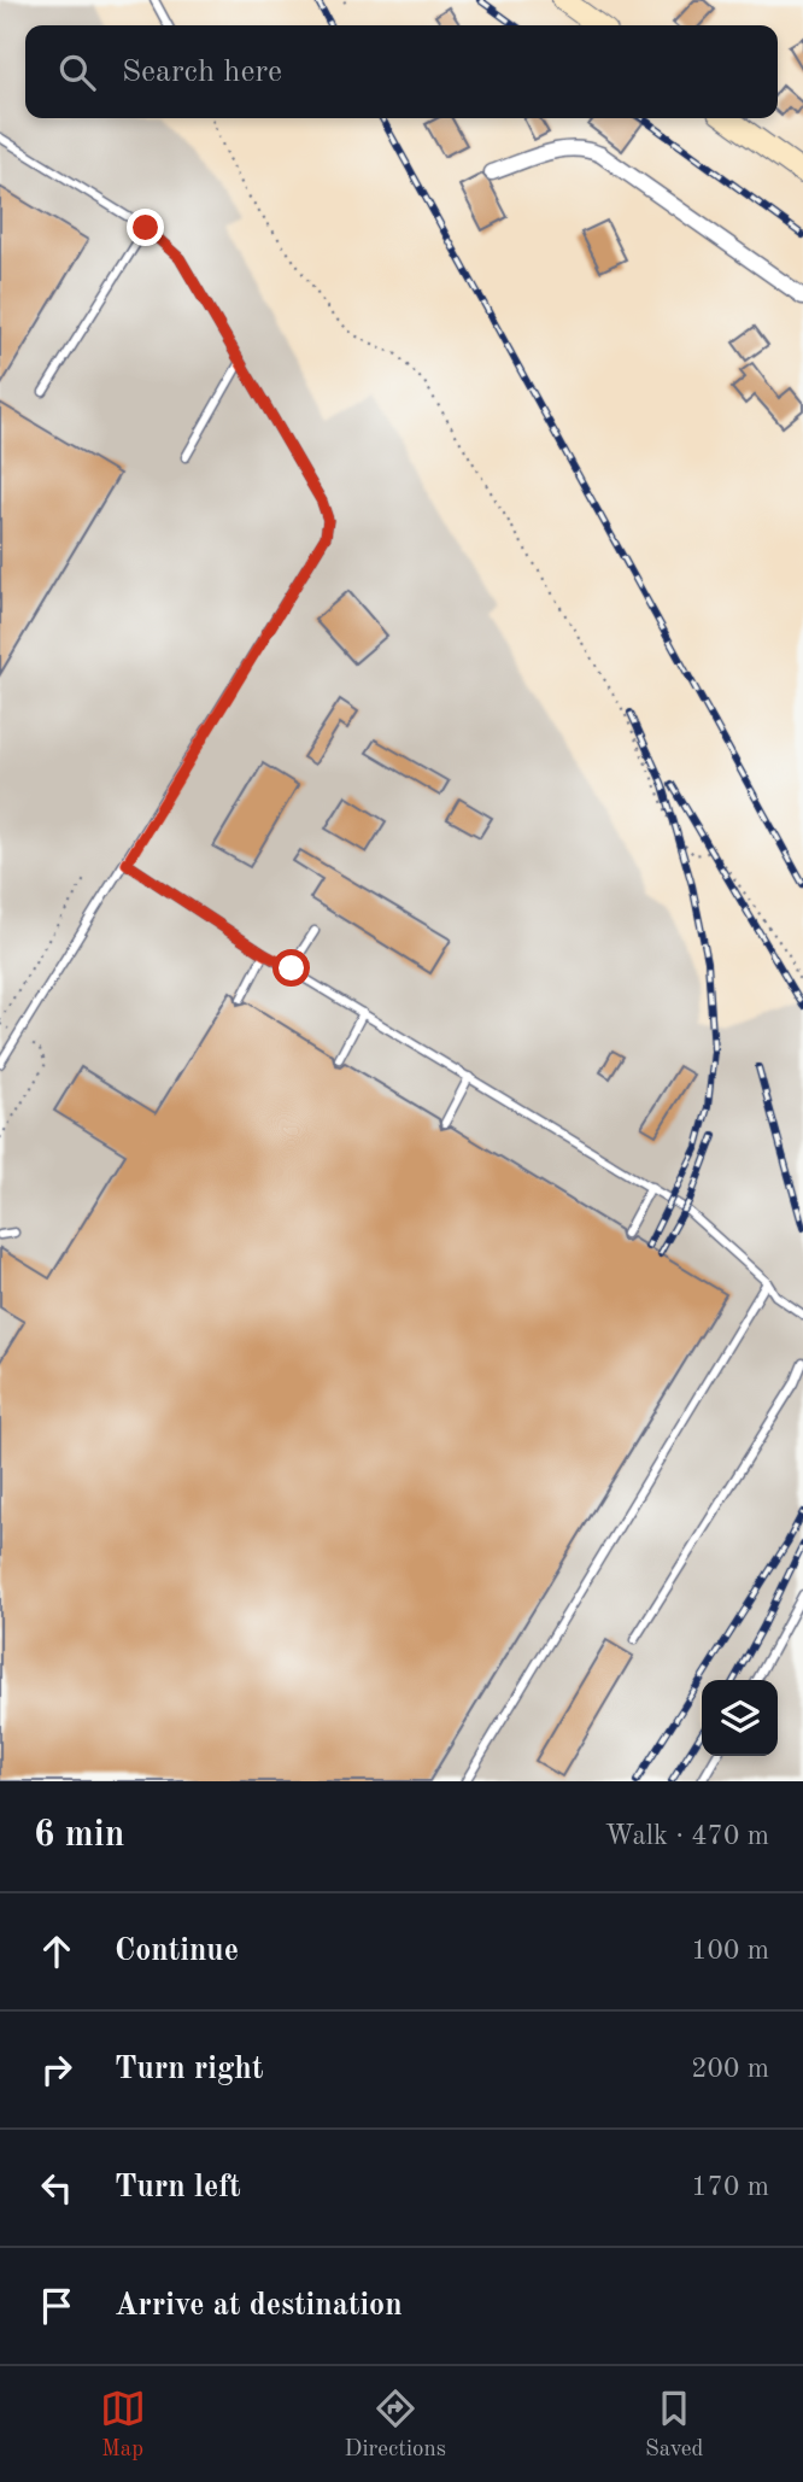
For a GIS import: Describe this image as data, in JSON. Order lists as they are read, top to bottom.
{
  "page": {
    "search": "Search here",
    "heading": ["6 min", "Walk · 470 m"],
    "list": [
      ["Continue", "100 m"],
      ["Turn right", "200 m"],
      ["Turn left", "170 m"],
      "Arrive at destination"
    ],
    "nav": ["Map", "Directions", "Saved"]
  }
}
